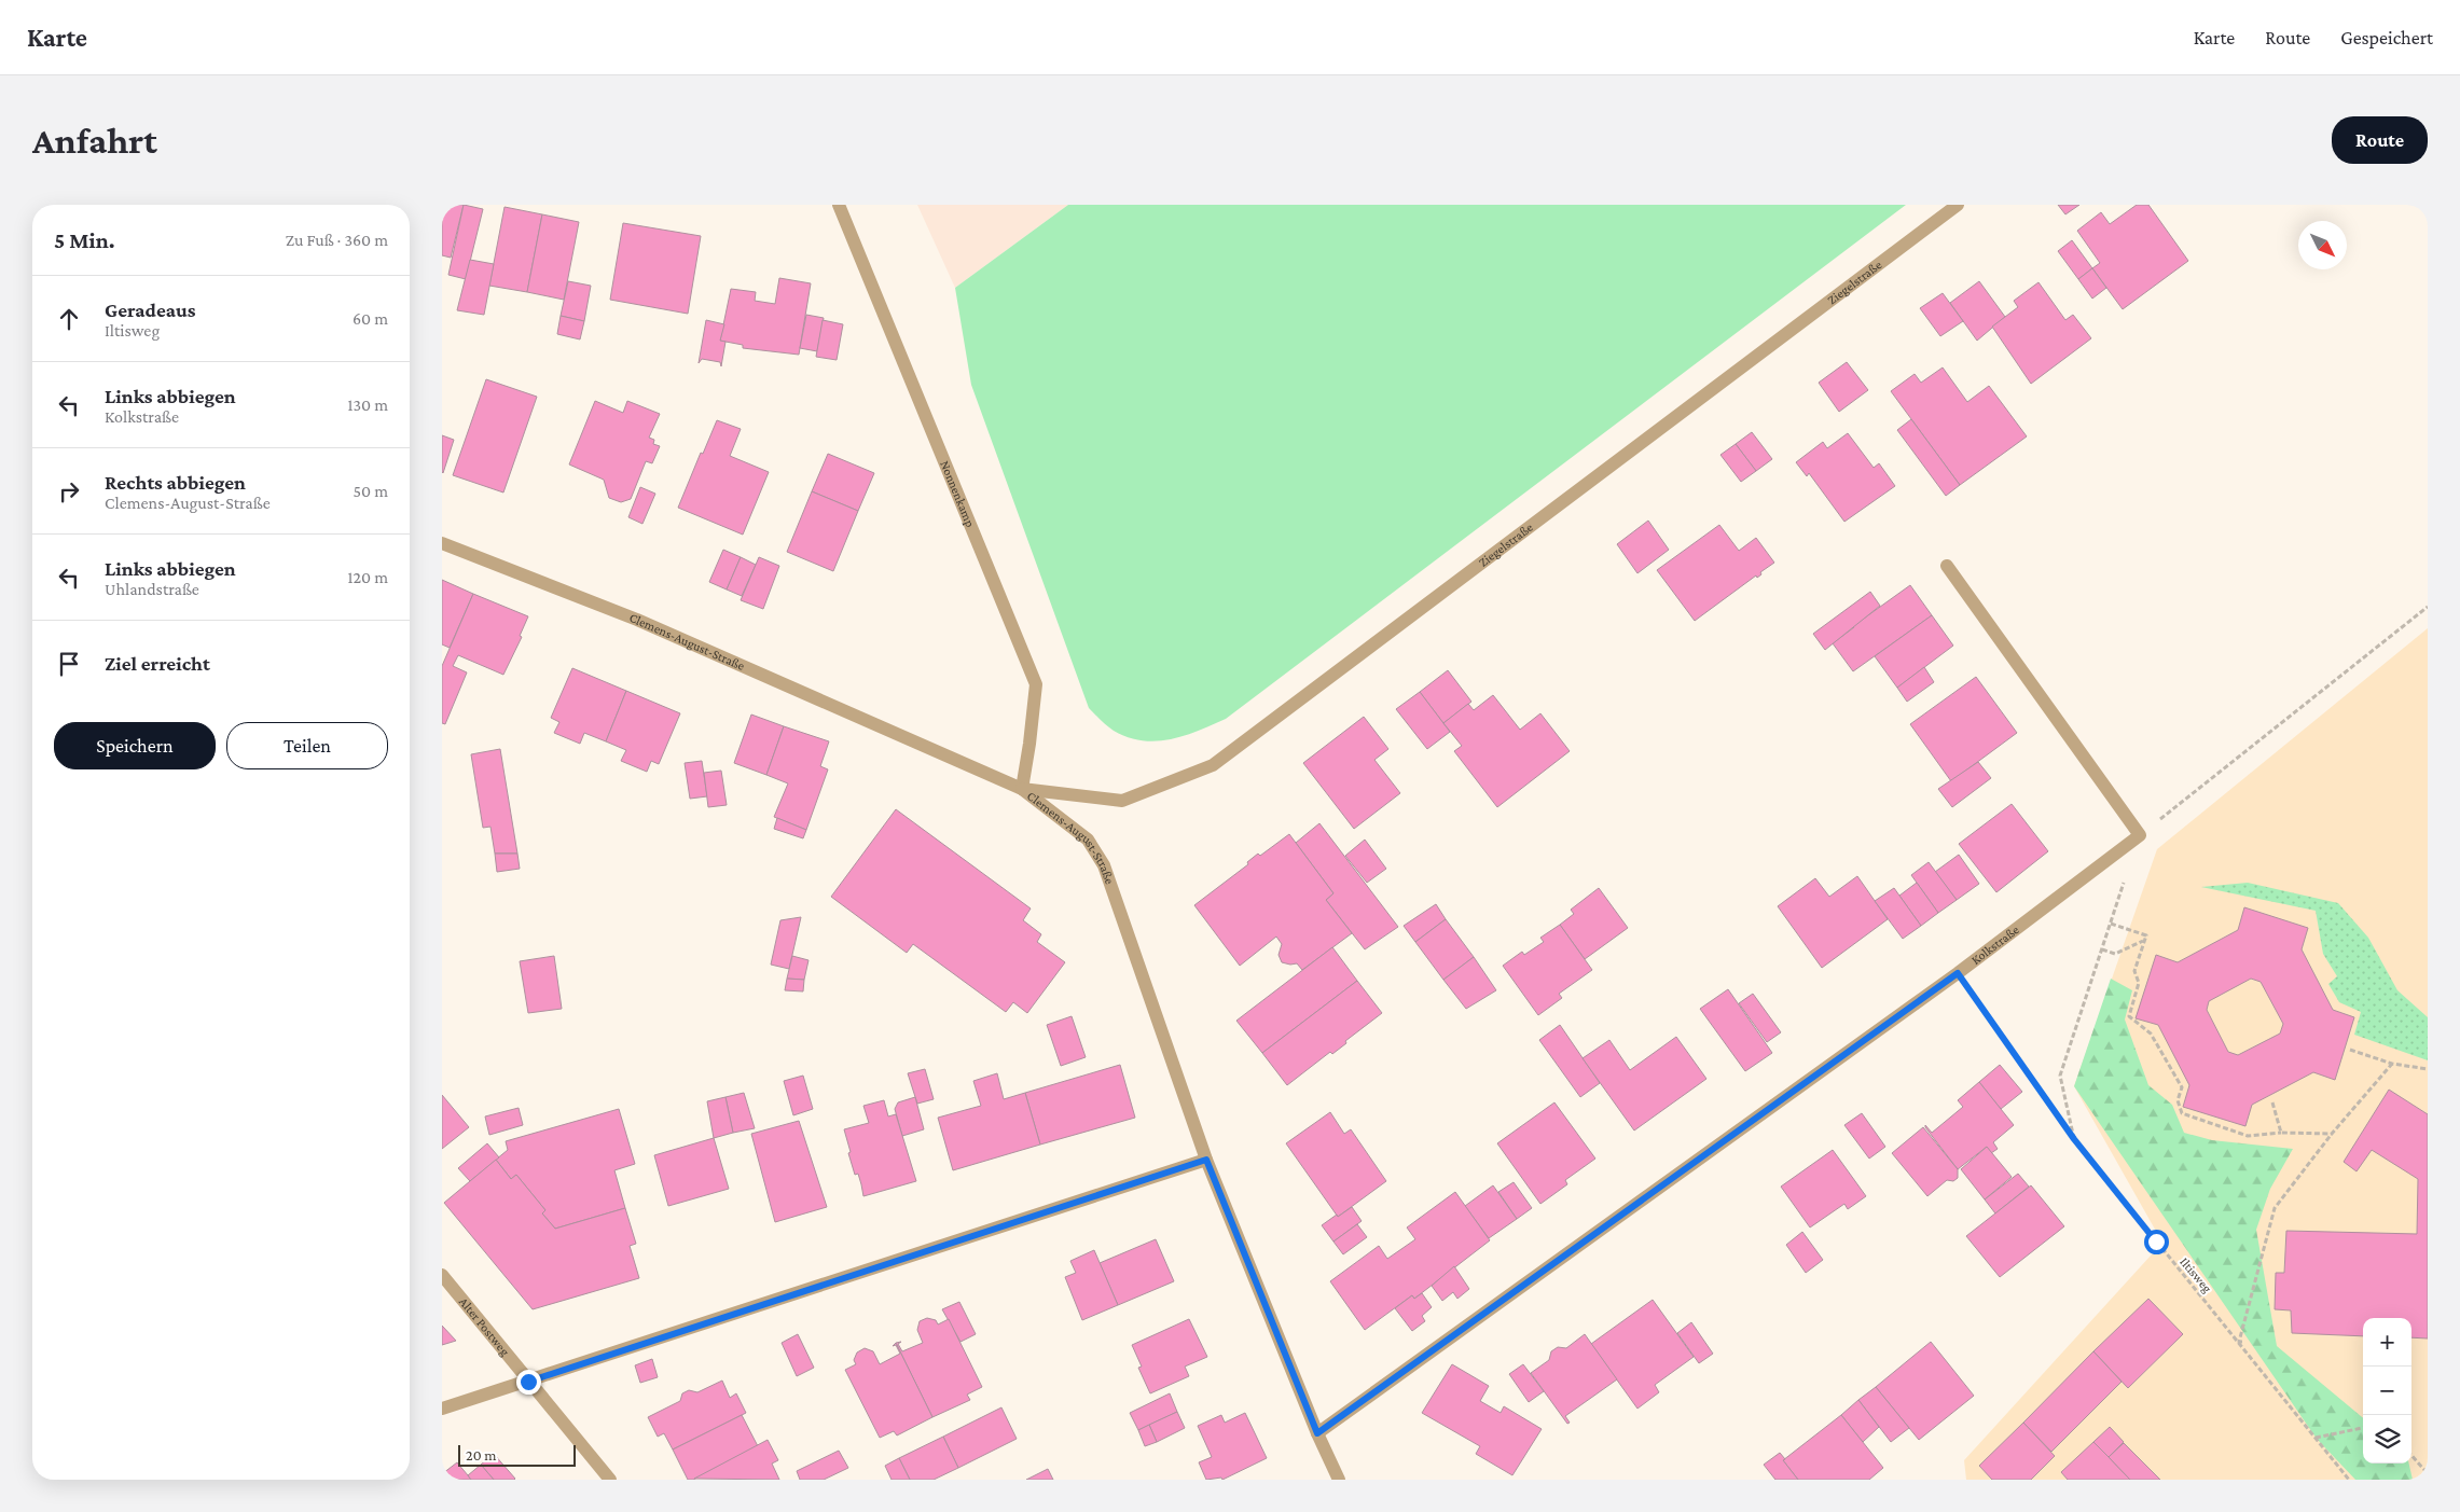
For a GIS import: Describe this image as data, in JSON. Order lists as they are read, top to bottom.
{
  "streets": {
    "street": [
      "Ziegelstraße",
      "Nonnenkamp",
      "Clemens-August-Straße",
      "Kolkstraße",
      "Alter Postweg"
    ],
    "path": ["Iltisweg"]
  },
  "crossings": [
    ["Ziegelstraße", "Nonnenkamp"],
    ["Ziegelstraße", "Clemens-August-Straße"],
    ["Nonnenkamp", "Clemens-August-Straße"],
    ["Clemens-August-Straße", "Kolkstraße"],
    ["Kolkstraße", "Iltisweg"]
  ],
  "scale_bar": "20 m",
  "north": "bottom right",
  "page": {
    "header": "Karte",
    "nav": ["Karte", "Route", "Gespeichert"],
    "buttons": [
      "Route",
      ["Speichern", "Teilen"]
    ],
    "title": "Anfahrt",
    "heading": ["5 Min.", "Zu Fuß · 360 m"],
    "list": [
      ["Geradeaus", "Iltisweg", "60 m"],
      ["Links abbiegen", "Kolkstraße", "130 m"],
      ["Rechts abbiegen", "Clemens-August-Straße", "50 m"],
      ["Links abbiegen", "Uhlandstraße", "120 m"],
      "Ziel erreicht"
    ],
    "map_buttons": ["+", "−"],
    "scale": "20 m"
  }
}
